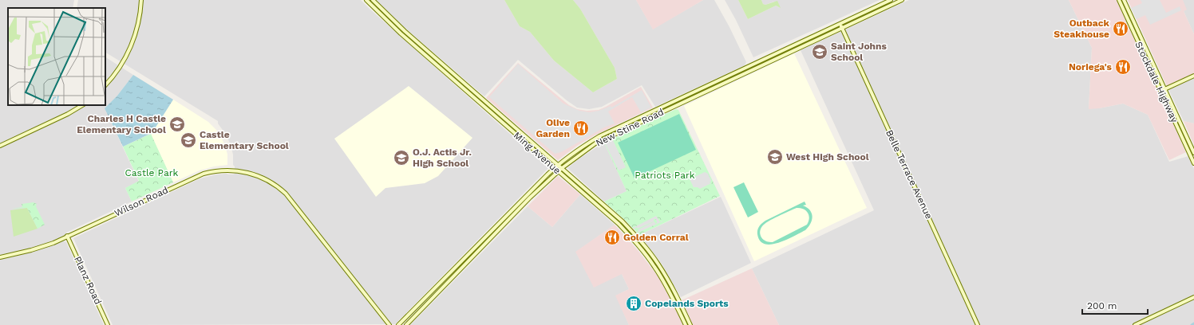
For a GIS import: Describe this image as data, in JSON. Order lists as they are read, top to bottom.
{
  "streets": {
    "main road": [
      "Stockdale Highway",
      "New Stine Road",
      "Ming Avenue",
      "Belle Terrace Avenue",
      "Wilson Road",
      "Planz Road"
    ]
  },
  "crossings": [
    ["New Stine Road", "Ming Avenue"],
    ["New Stine Road", "Belle Terrace Avenue"],
    ["Wilson Road", "Planz Road"]
  ],
  "parks": ["Castle Park", "Patriots Park"],
  "places": {
    "restaurant": [
      "Outback Steakhouse",
      "Noriega's",
      "Olive Garden",
      "Golden Corral"
    ],
    "school or university": [
      "Saint Johns School",
      "Charles H Castle Elementary School",
      "Castle Elementary School",
      "West High School",
      "O.J. Actis Jr. High School"
    ],
    "building": ["Copelands Sports"]
  },
  "scale_bar": "200 m"
}
